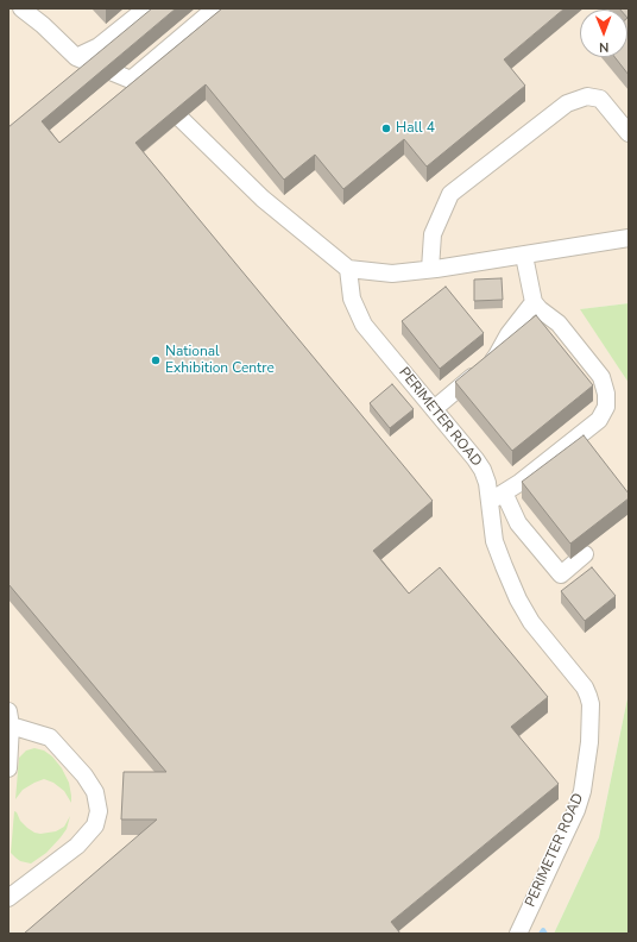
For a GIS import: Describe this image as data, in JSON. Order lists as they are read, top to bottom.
{
  "streets": {
    "street": ["PERIMETER ROAD"]
  },
  "places": ["Hall 4", "National Exhibition Centre"],
  "north": "bottom"
}
